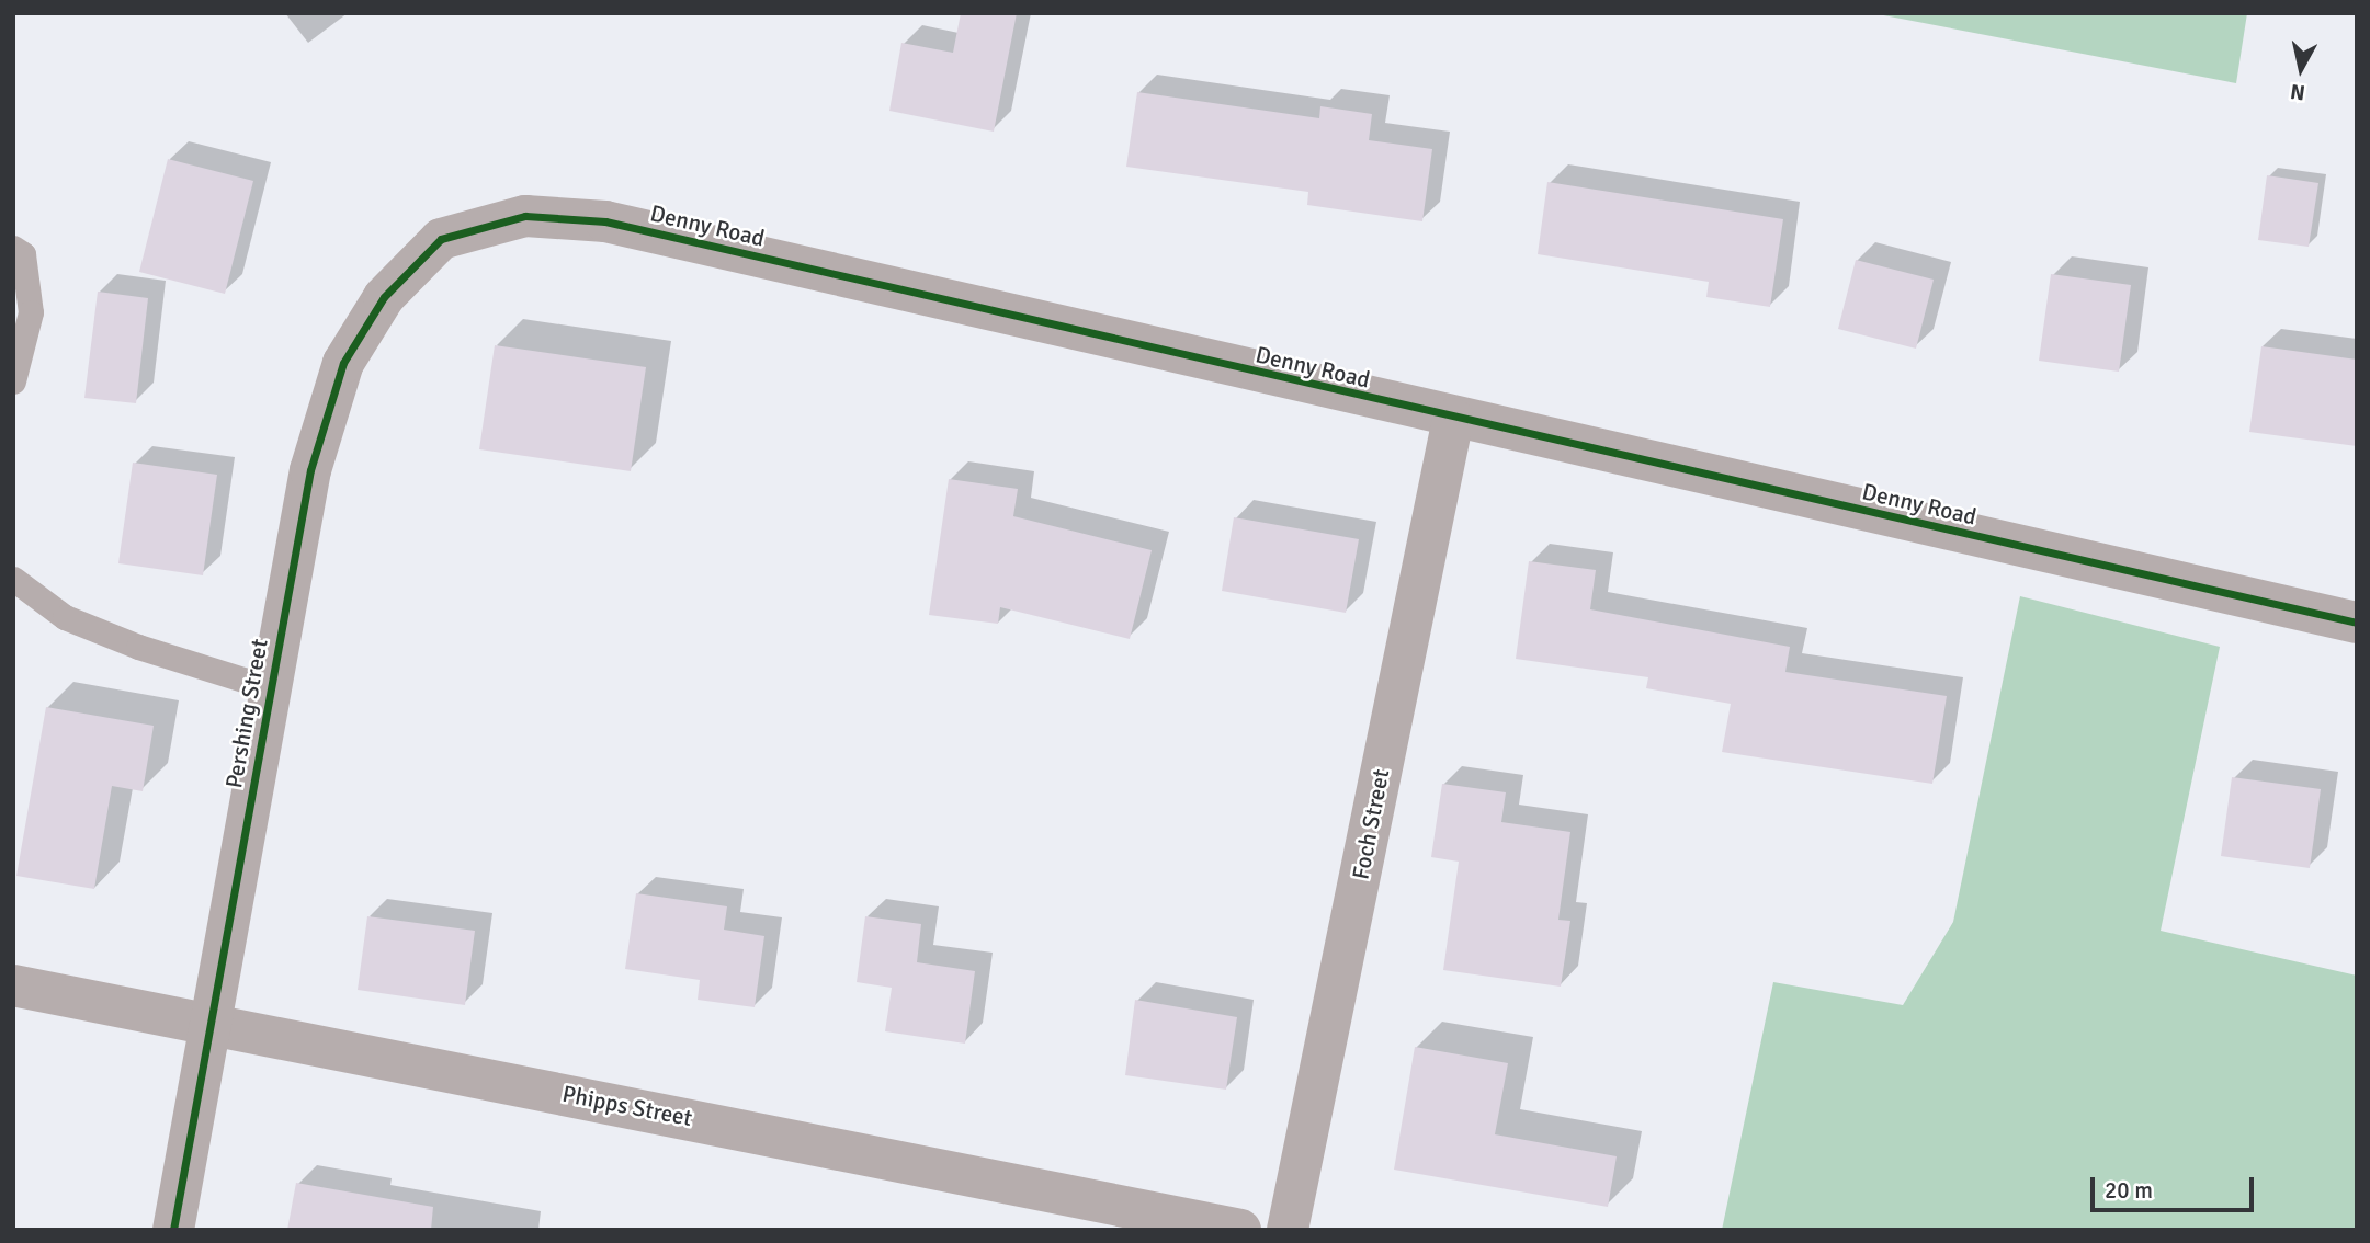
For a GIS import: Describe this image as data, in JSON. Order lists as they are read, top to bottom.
{
  "streets": {
    "street": [
      "Denny Road",
      "Pershing Street",
      "Foch Street",
      "Phipps Street"
    ]
  },
  "crossings": [
    ["Denny Road", "Pershing Street"],
    ["Denny Road", "Foch Street"],
    ["Pershing Street", "Phipps Street"]
  ],
  "scale_bar": "20 m",
  "north": "bottom"
}
